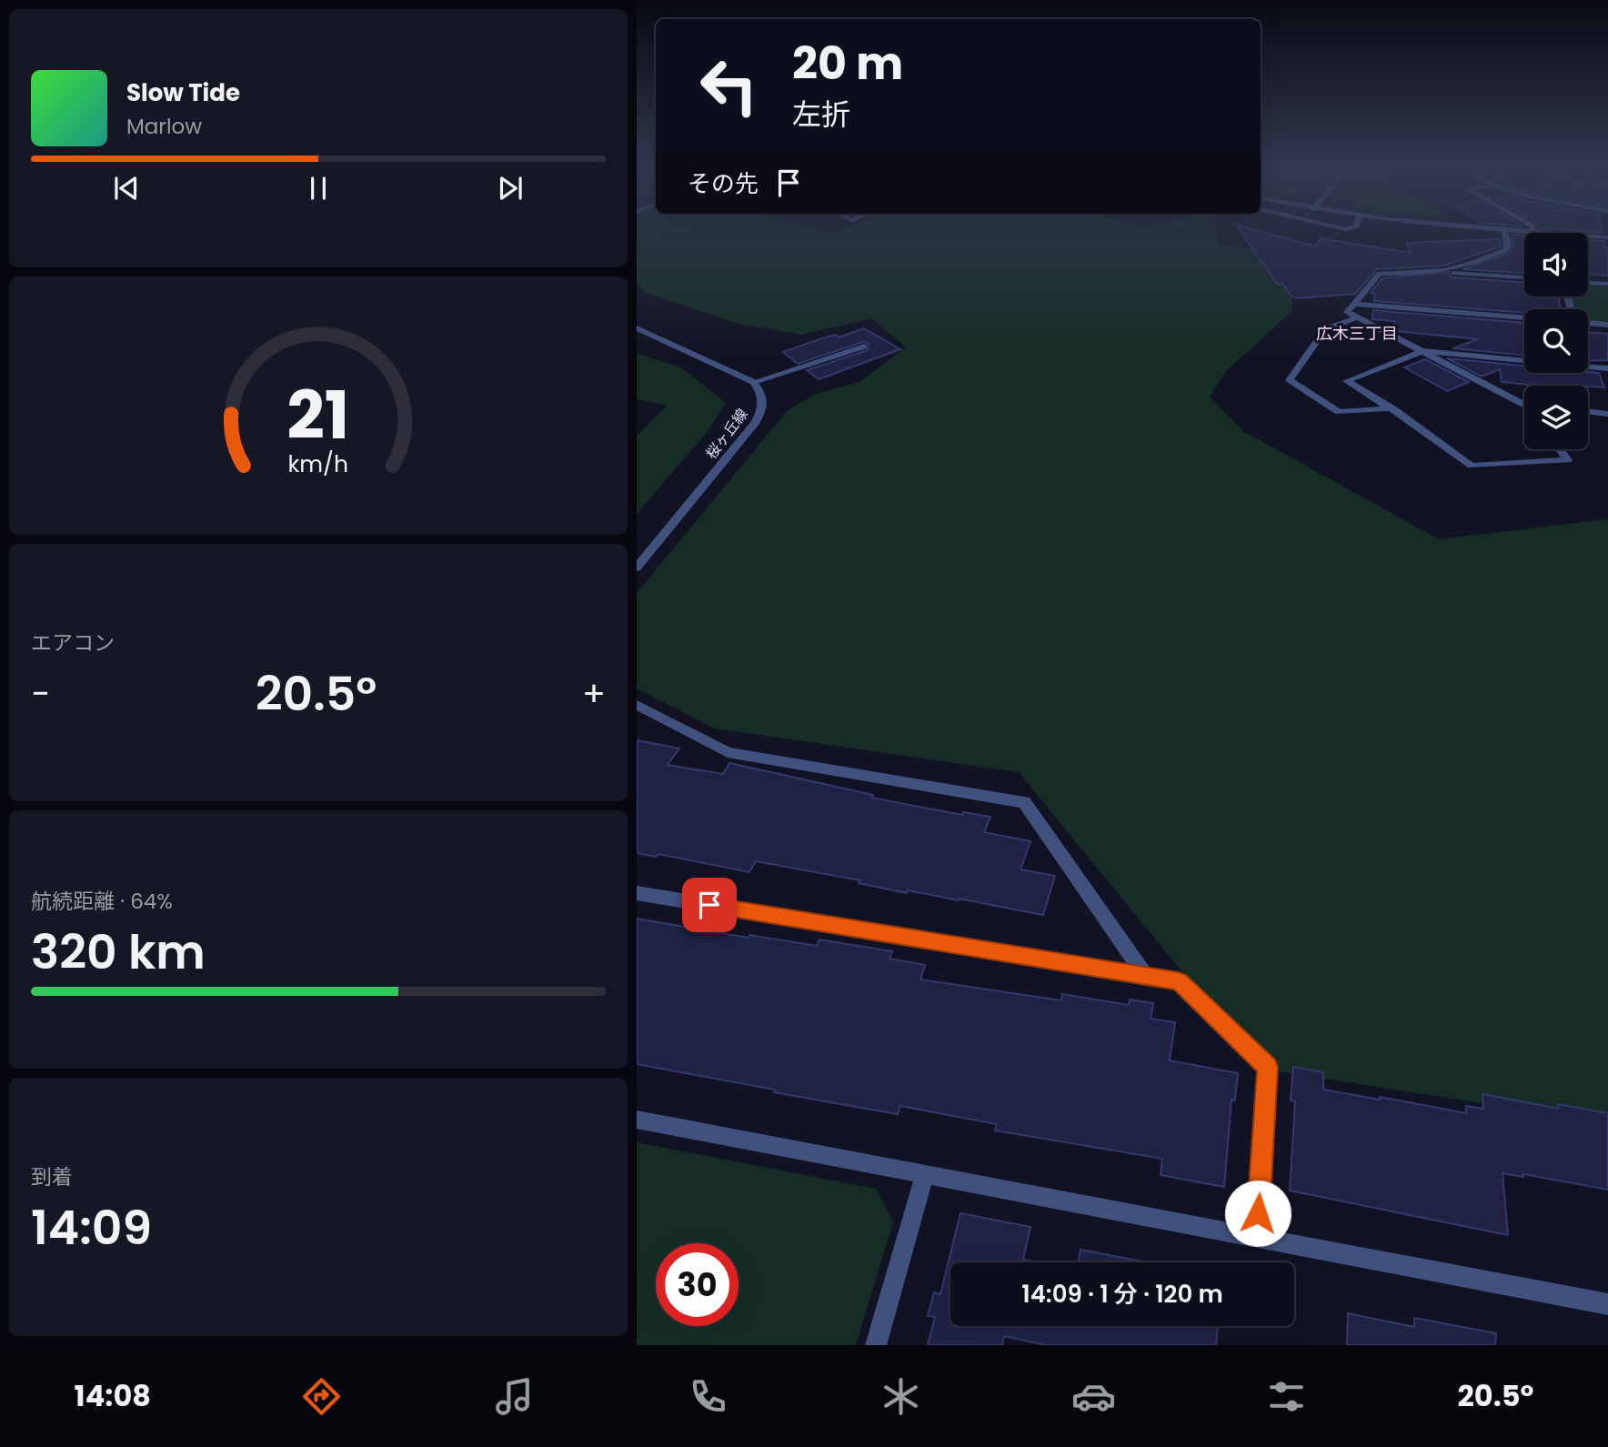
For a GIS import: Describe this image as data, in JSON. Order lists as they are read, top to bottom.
{
  "streets": {
    "street": ["桜ヶ丘線"]
  },
  "districts": ["広木三丁目"],
  "page": {
    "turn": ["20 m", "左折"],
    "song": ["Slow Tide", "Marlow"],
    "then": "その先",
    "tile": [
      "エアコン",
      ["航続距離 · 64%", "320 km"],
      ["到着", "14:09"]
    ],
    "heat": ["−", "20.5°", "+"],
    "limit": "30",
    "trip": "14:09 · 1 分 · 120 m",
    "tabs": ["14:08", "20.5°"],
    "gauge": ["21", "km/h"]
  }
}
